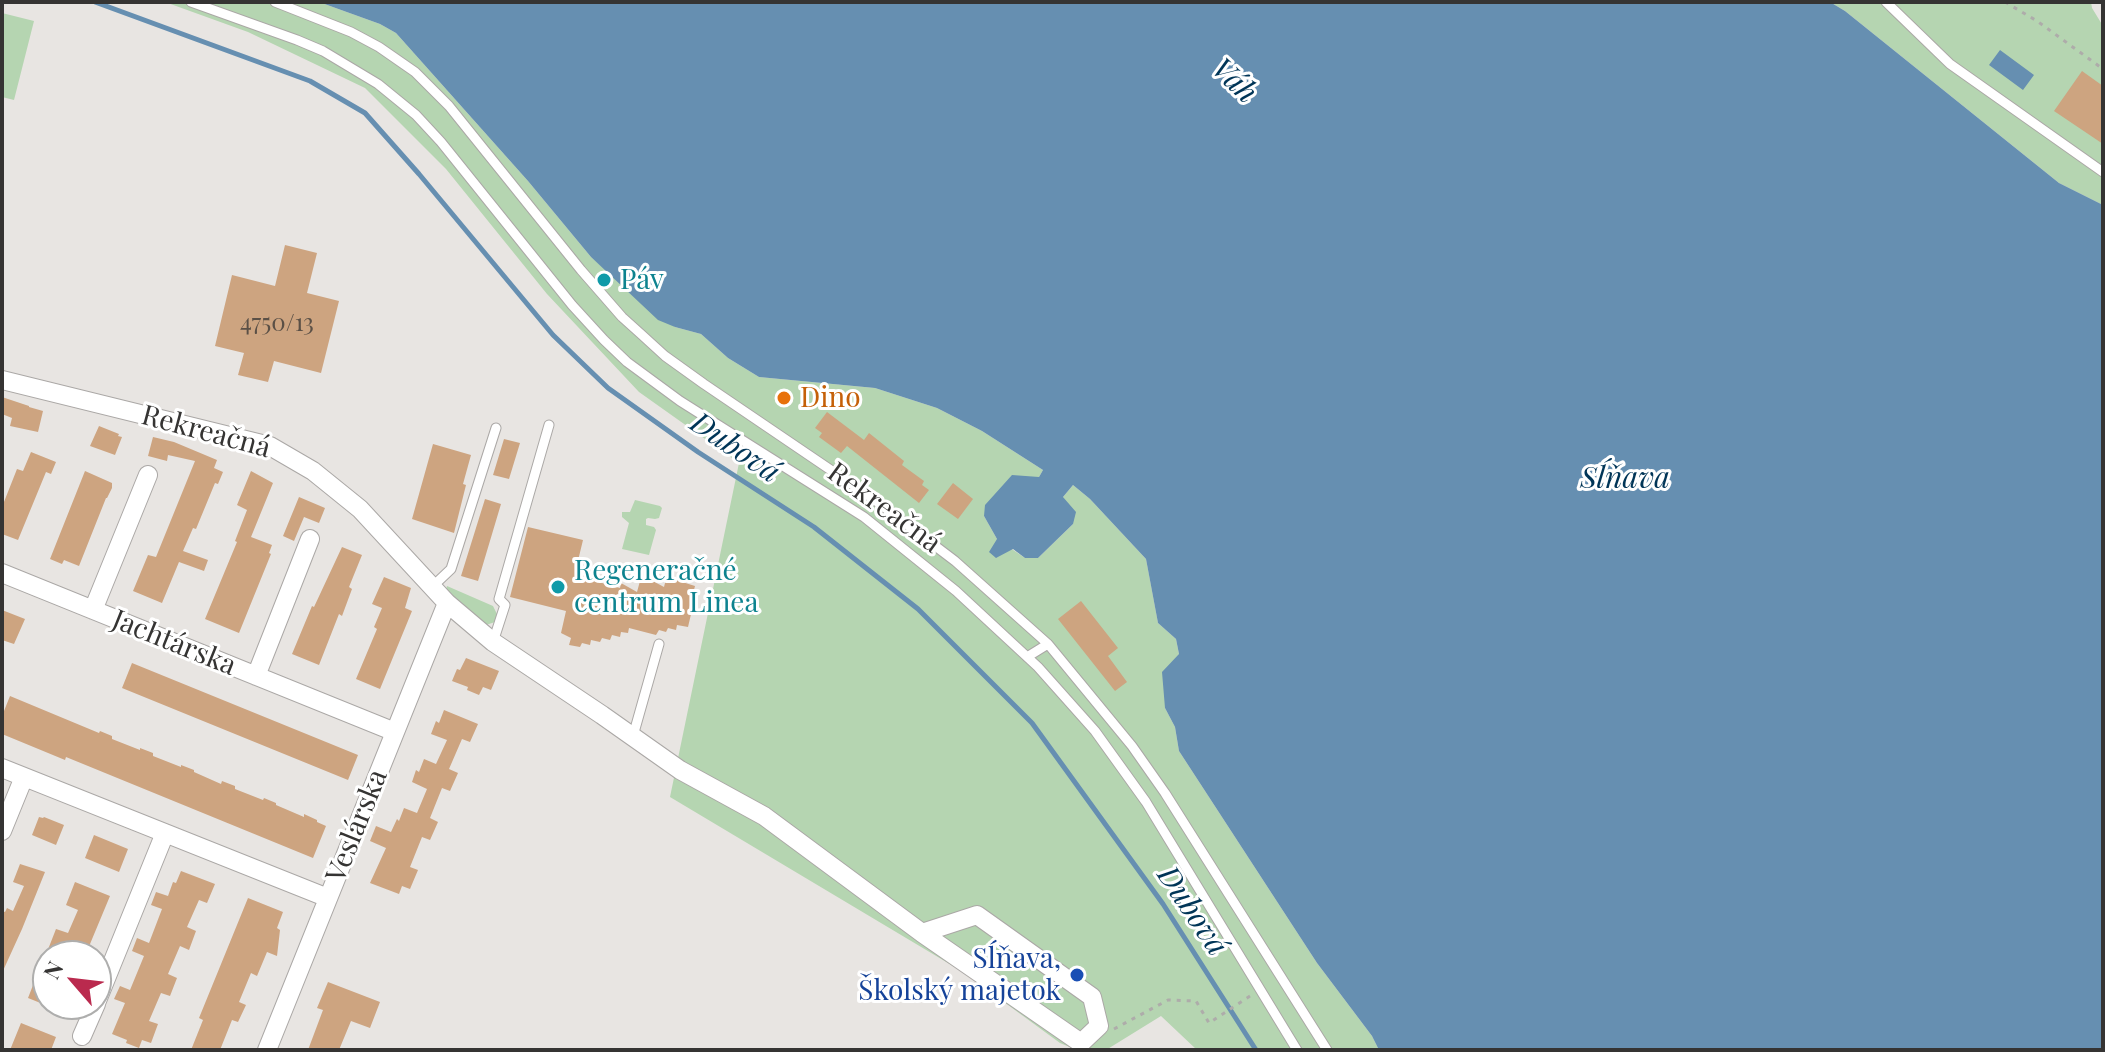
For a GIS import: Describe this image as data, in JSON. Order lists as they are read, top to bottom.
{
  "streets": {
    "street": ["Rekreačná", "Jachtárska", "Veslárska"]
  },
  "crossings": [
    ["Rekreačná", "Veslárska"],
    ["Jachtárska", "Veslárska"]
  ],
  "water": ["Váh", "Dubová", "Sĺňava"],
  "places": [
    "Páv",
    "Dino",
    "Regeneračné centrum Linea",
    "Sĺňava, Školský majetok"
  ],
  "house_numbers": ["4750/13"],
  "north": "top left"
}
